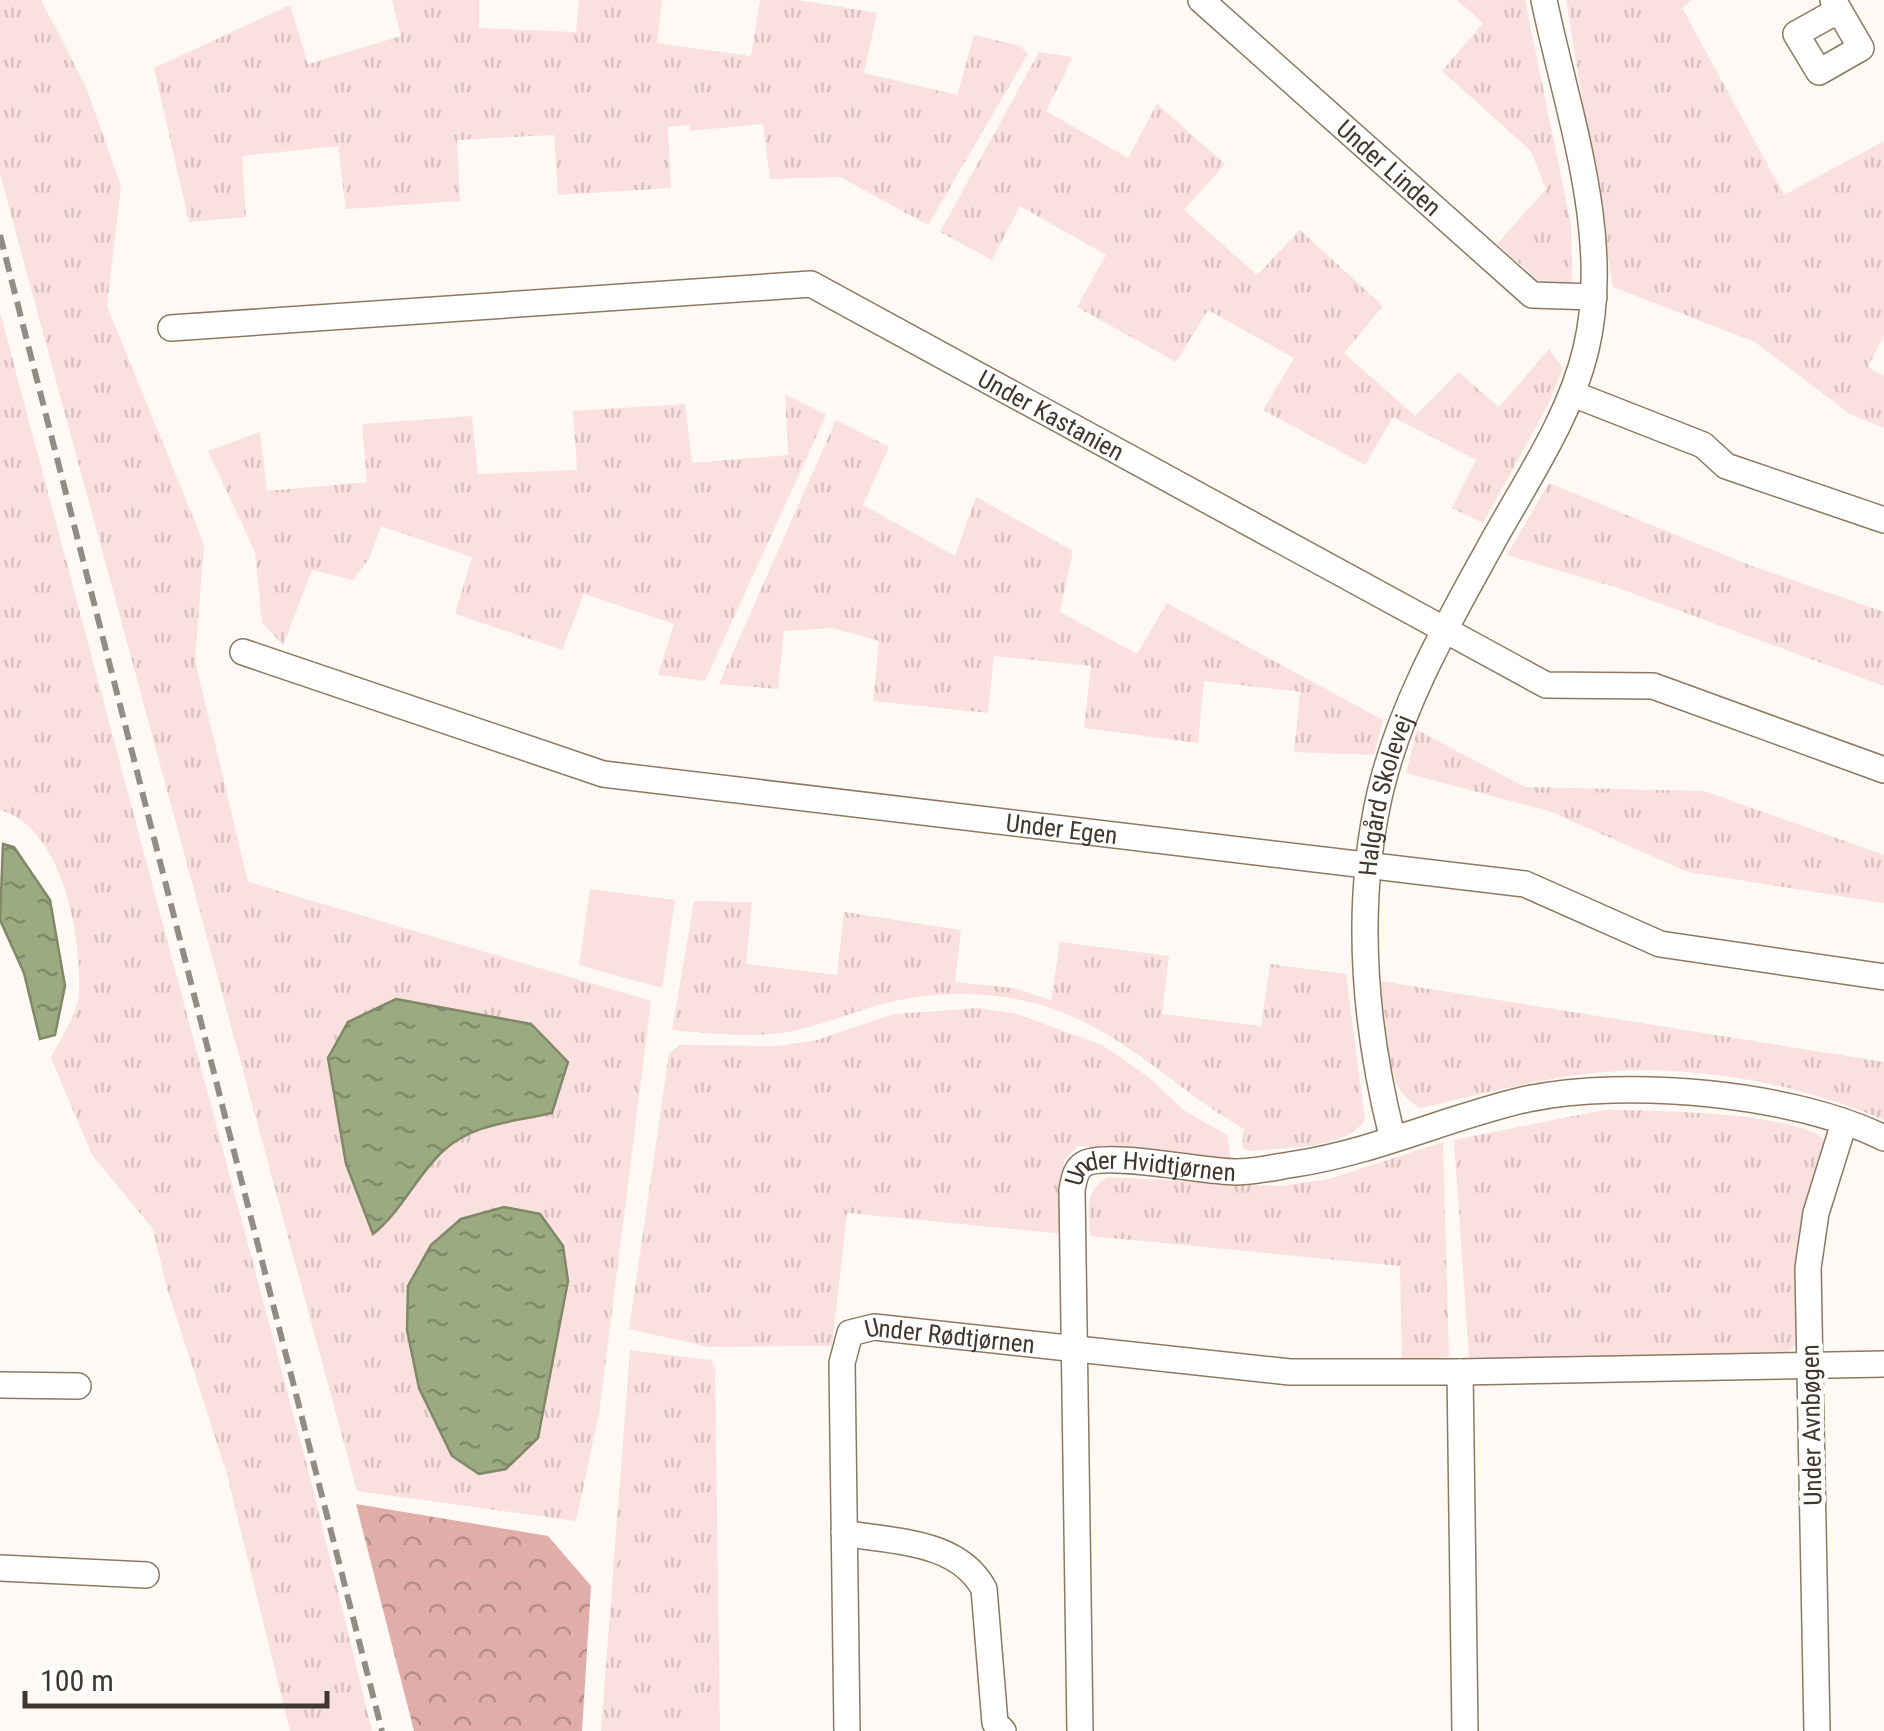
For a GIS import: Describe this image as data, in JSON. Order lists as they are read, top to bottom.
{
  "streets": {
    "street": [
      "Under Linden",
      "Under Kastanien",
      "Halgård Skolevej",
      "Under Egen",
      "Under Hvidtjørnen",
      "Under Rødtjørnen",
      "Under Avnbøgen"
    ]
  },
  "crossings": [
    ["Under Linden", "Halgård Skolevej"],
    ["Under Kastanien", "Halgård Skolevej"],
    ["Halgård Skolevej", "Under Egen"],
    ["Halgård Skolevej", "Under Hvidtjørnen"],
    ["Under Hvidtjørnen", "Under Rødtjørnen"]
  ],
  "scale_bar": "100 m"
}
